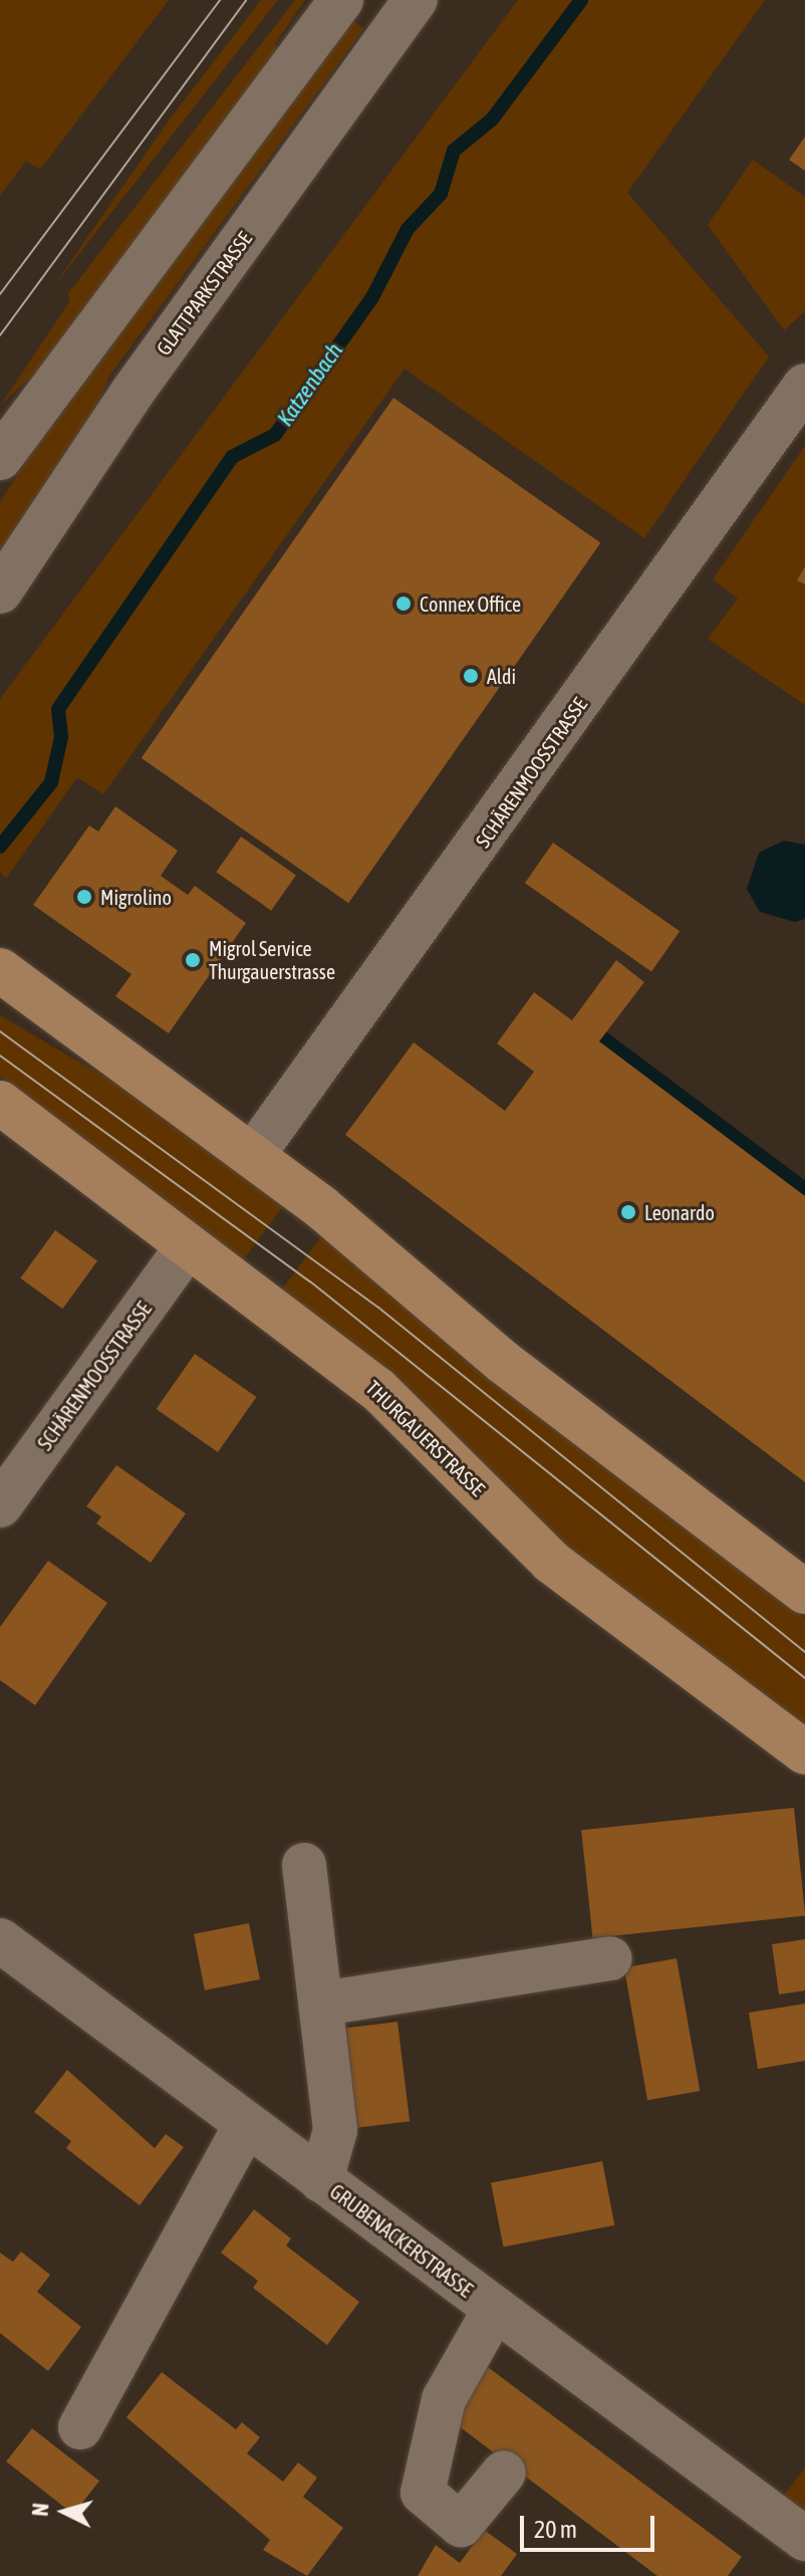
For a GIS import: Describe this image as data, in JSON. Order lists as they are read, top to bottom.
{
  "streets": {
    "main road": ["THURGAUERSTRASSE"],
    "street": ["GLATTPARKSTRASSE", "SCHÄRENMOOSSTRASSE", "GRUBENACKERSTRASSE"]
  },
  "crossings": [
    ["SCHÄRENMOOSSTRASSE", "THURGAUERSTRASSE"]
  ],
  "water": ["Katzenbach"],
  "places": [
    "Connex Office",
    "Aldi",
    "Migrolino",
    "Migrol Service Thurgauerstrasse",
    "Leonardo"
  ],
  "scale_bar": "20 m",
  "north": "left"
}
